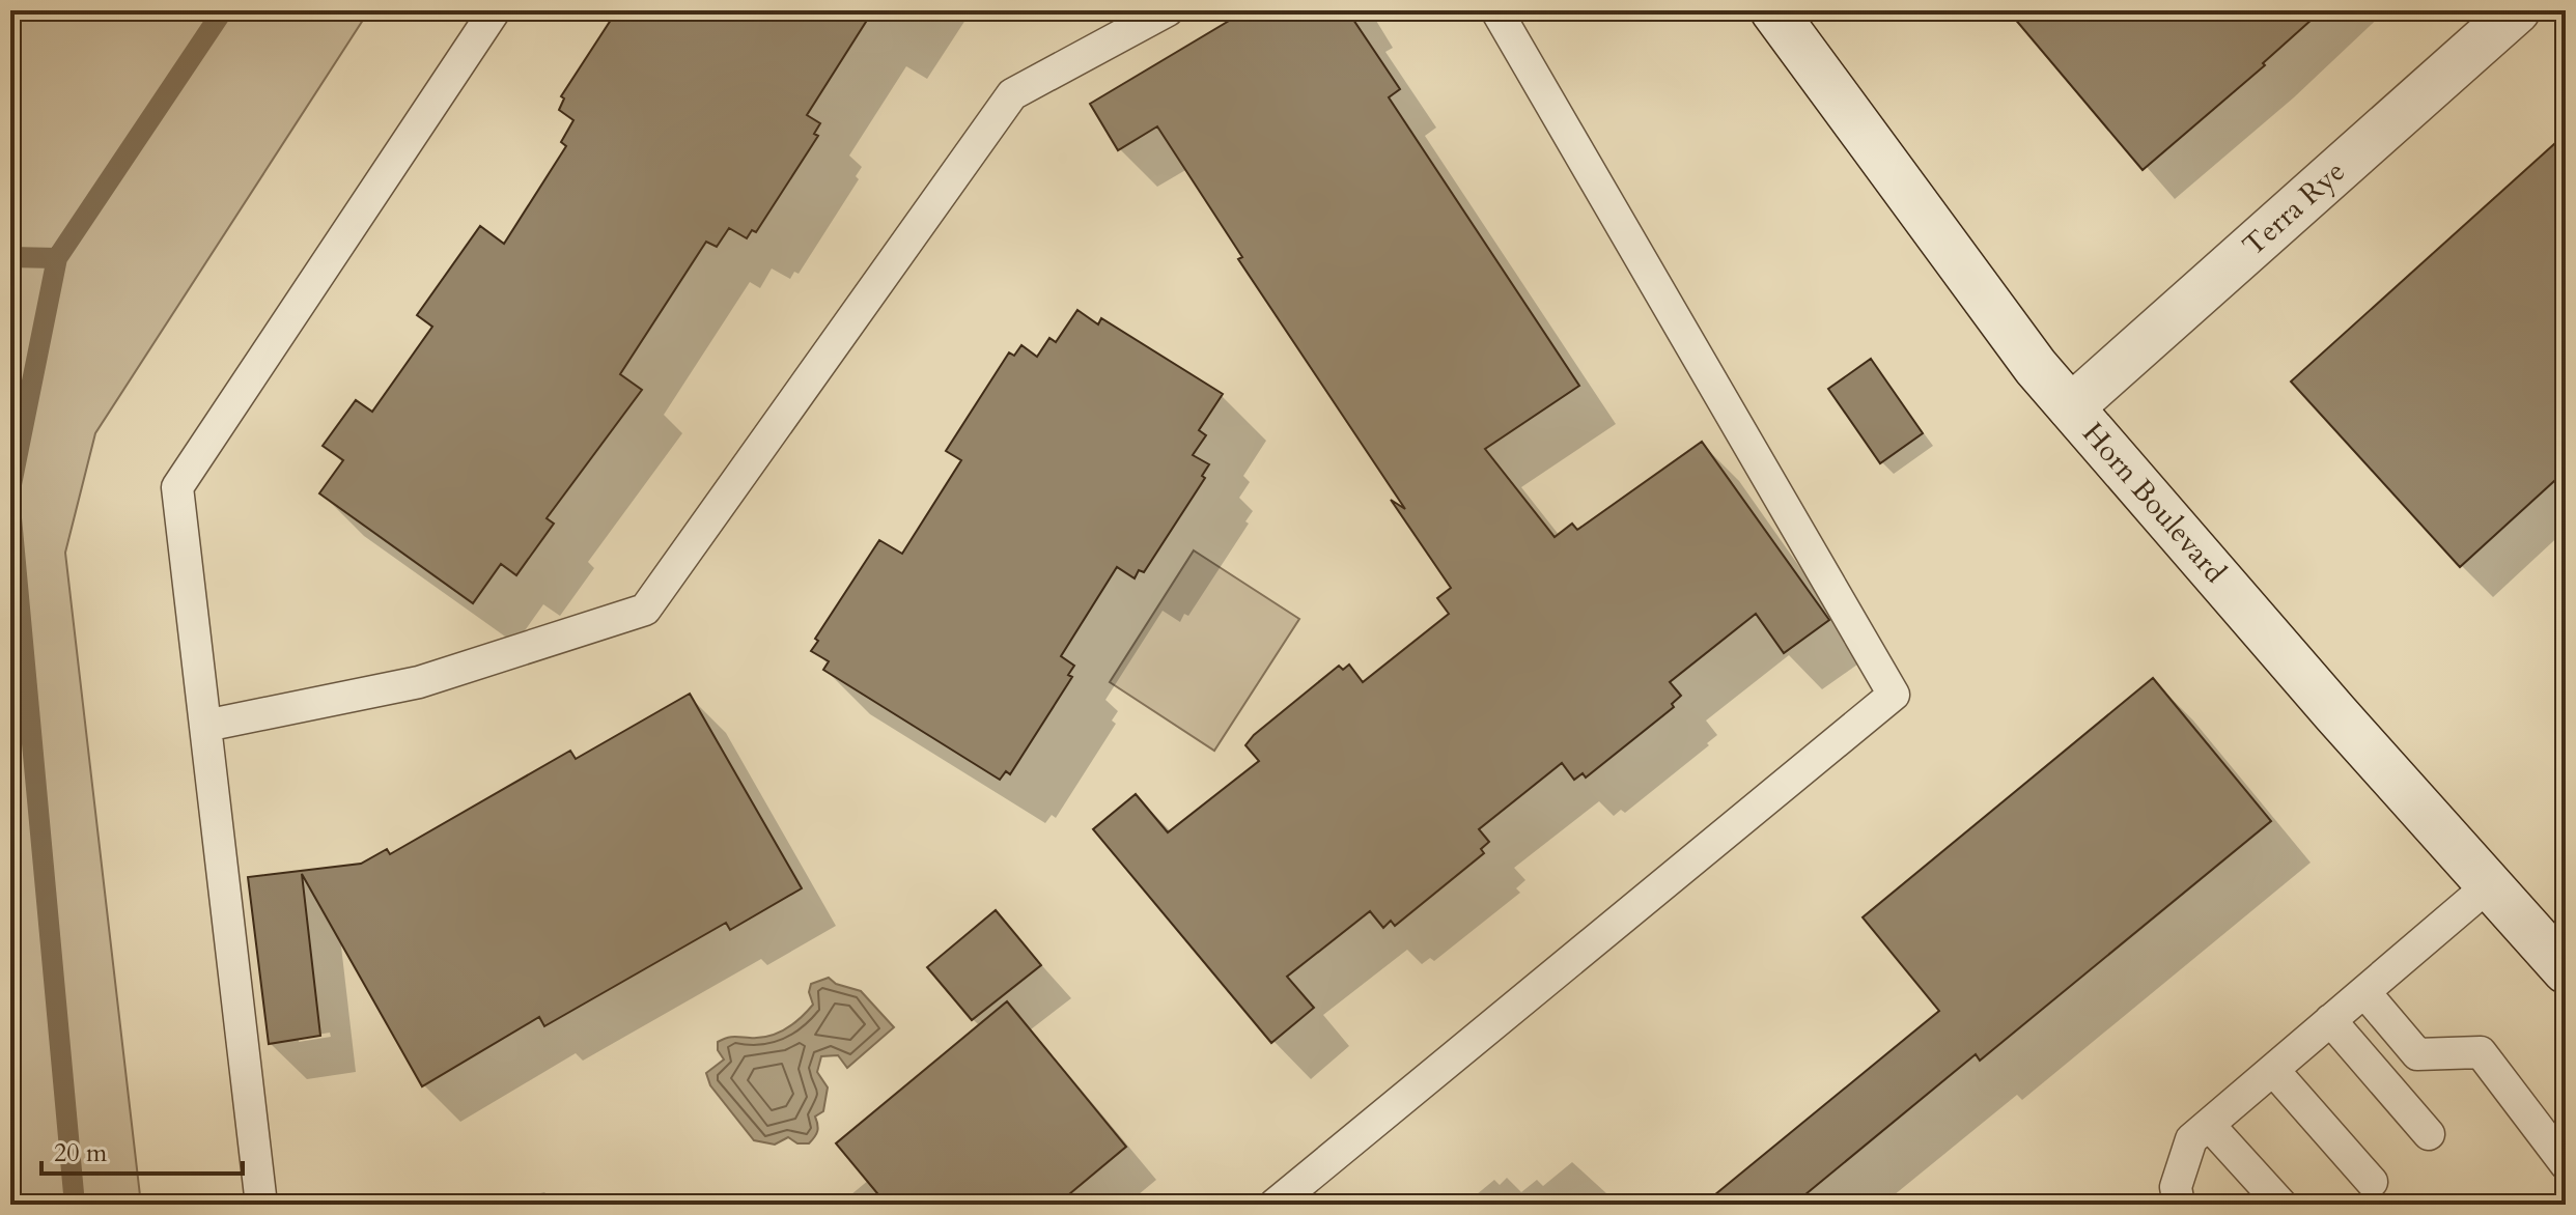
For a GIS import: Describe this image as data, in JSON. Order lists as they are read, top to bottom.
{
  "streets": {
    "street": ["Terra Rye", "Horn Boulevard"]
  },
  "crossings": [
    ["Terra Rye", "Horn Boulevard"]
  ],
  "scale_bar": "20 m"
}
